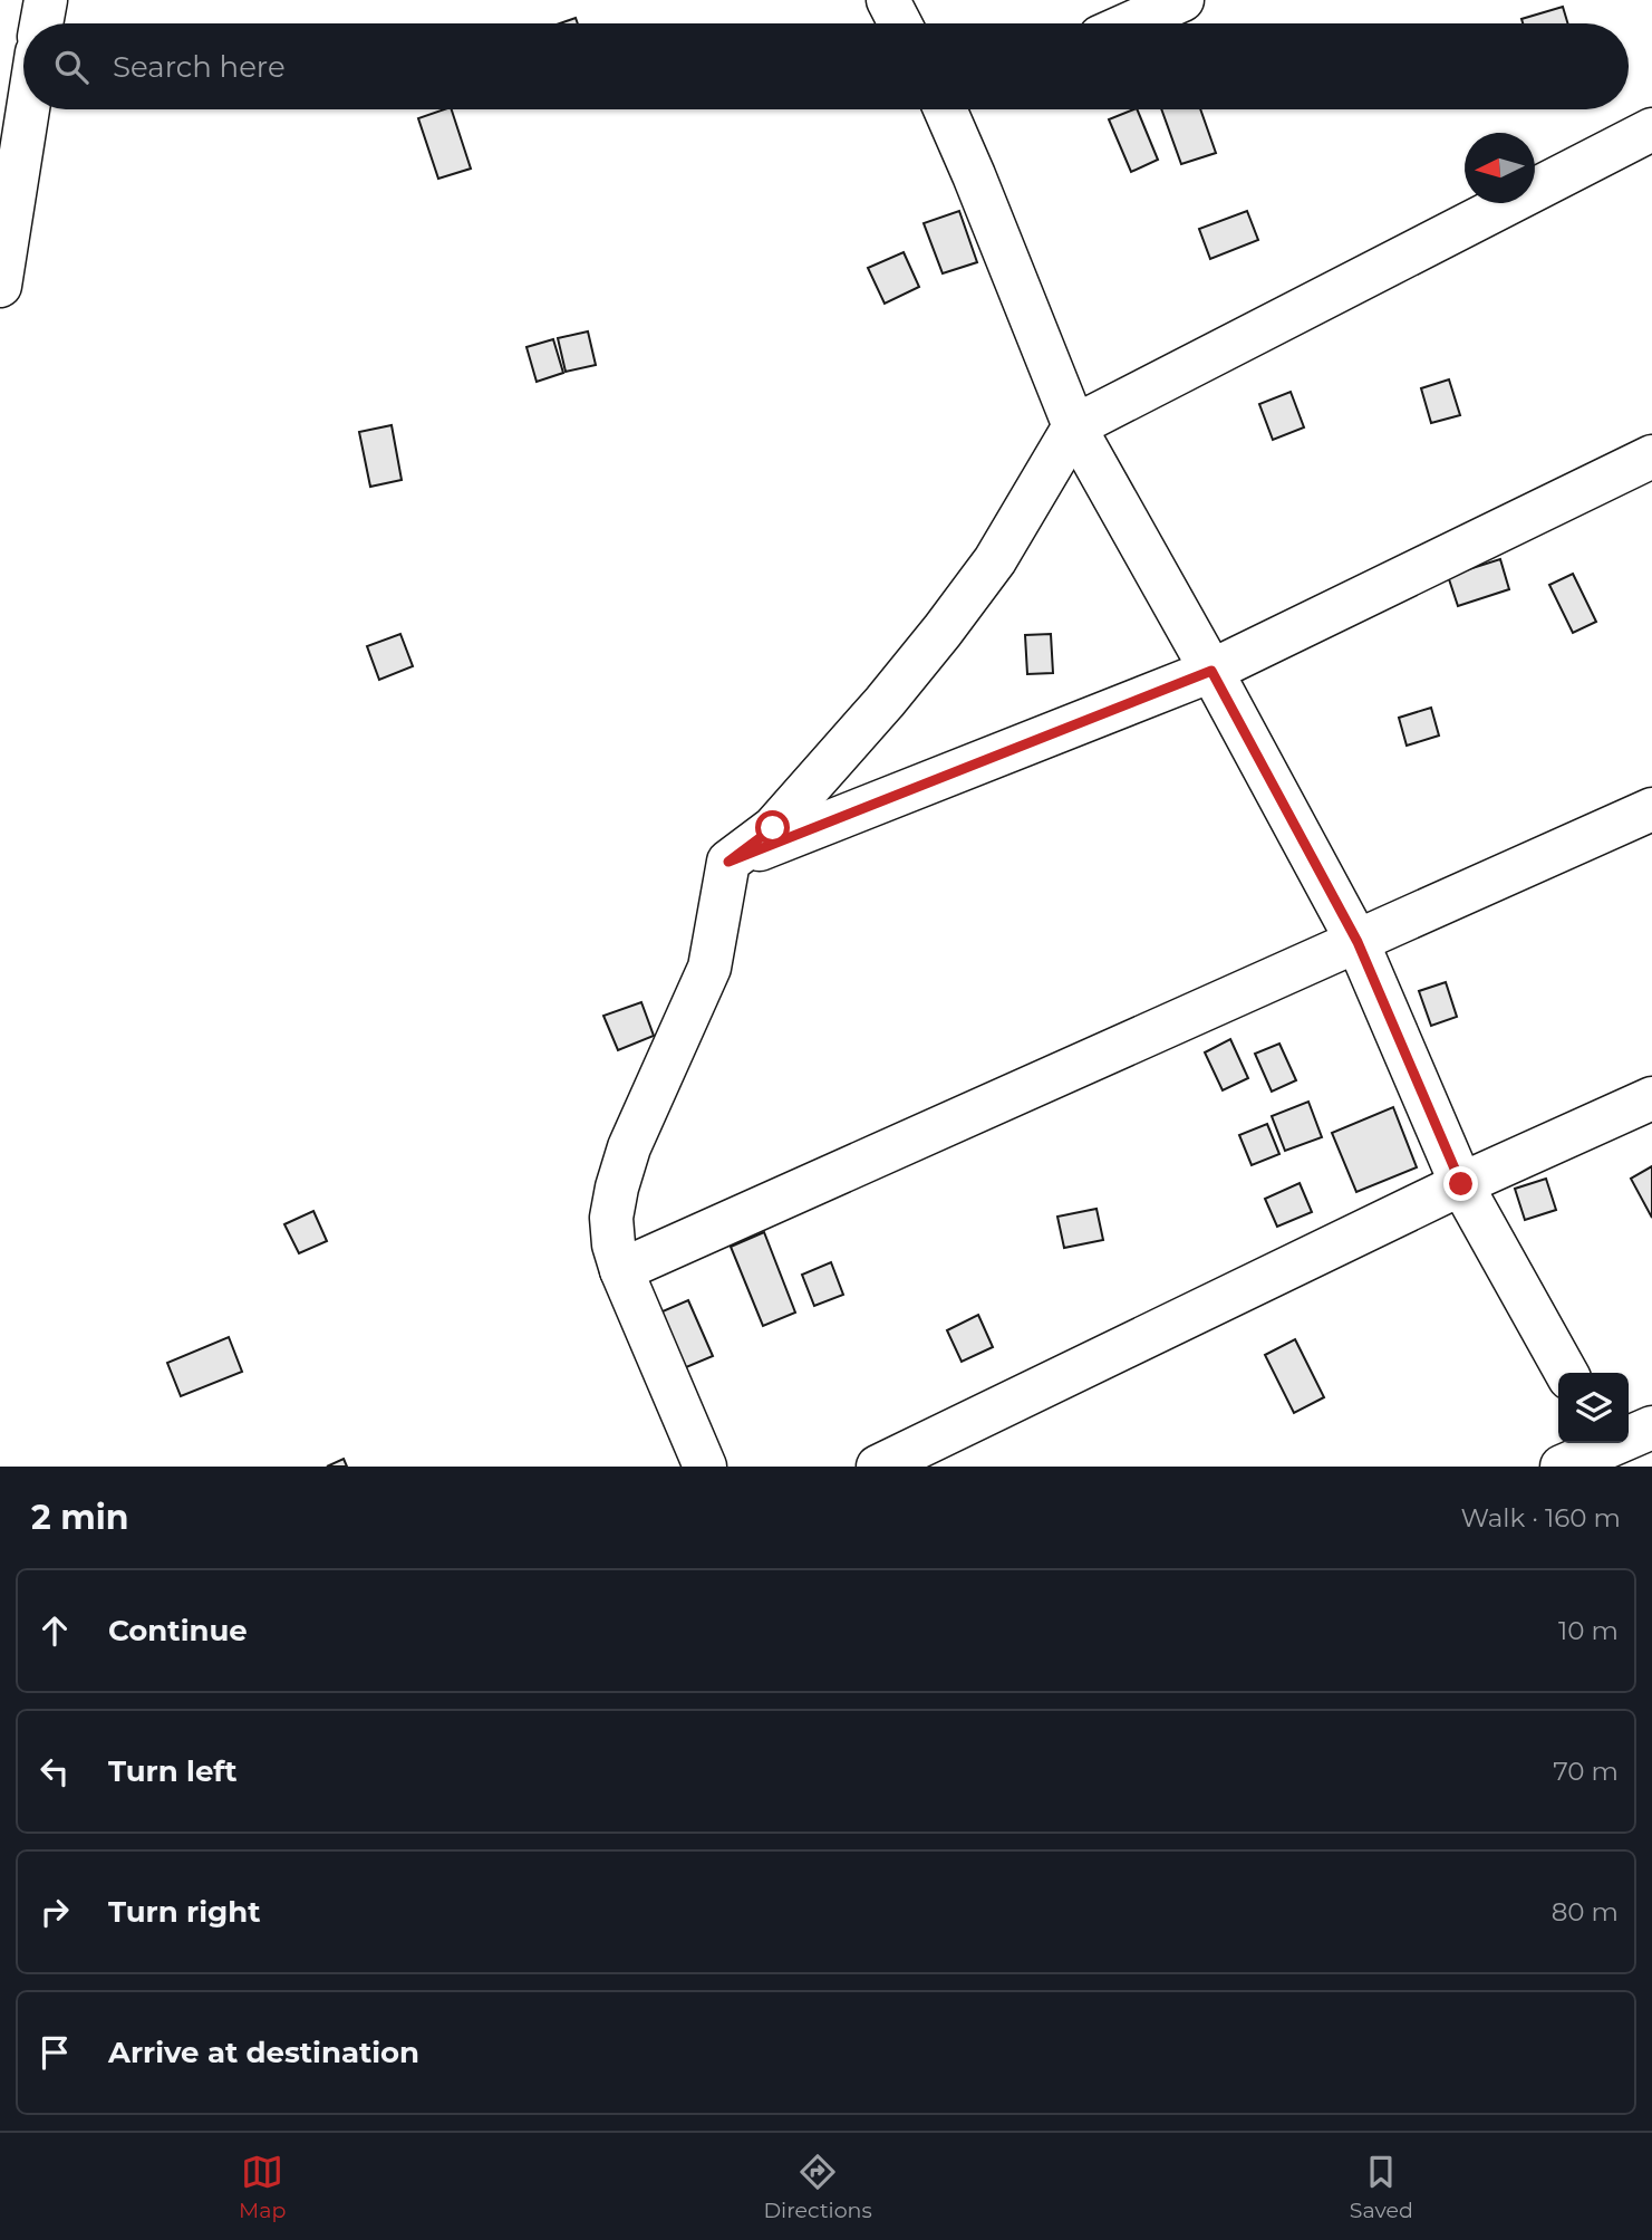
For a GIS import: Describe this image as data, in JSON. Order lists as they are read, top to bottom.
{
  "north": "left",
  "page": {
    "search": "Search here",
    "heading": ["2 min", "Walk · 160 m"],
    "list": [
      ["Continue", "10 m"],
      ["Turn left", "70 m"],
      ["Turn right", "80 m"],
      "Arrive at destination"
    ],
    "nav": ["Map", "Directions", "Saved"]
  }
}
